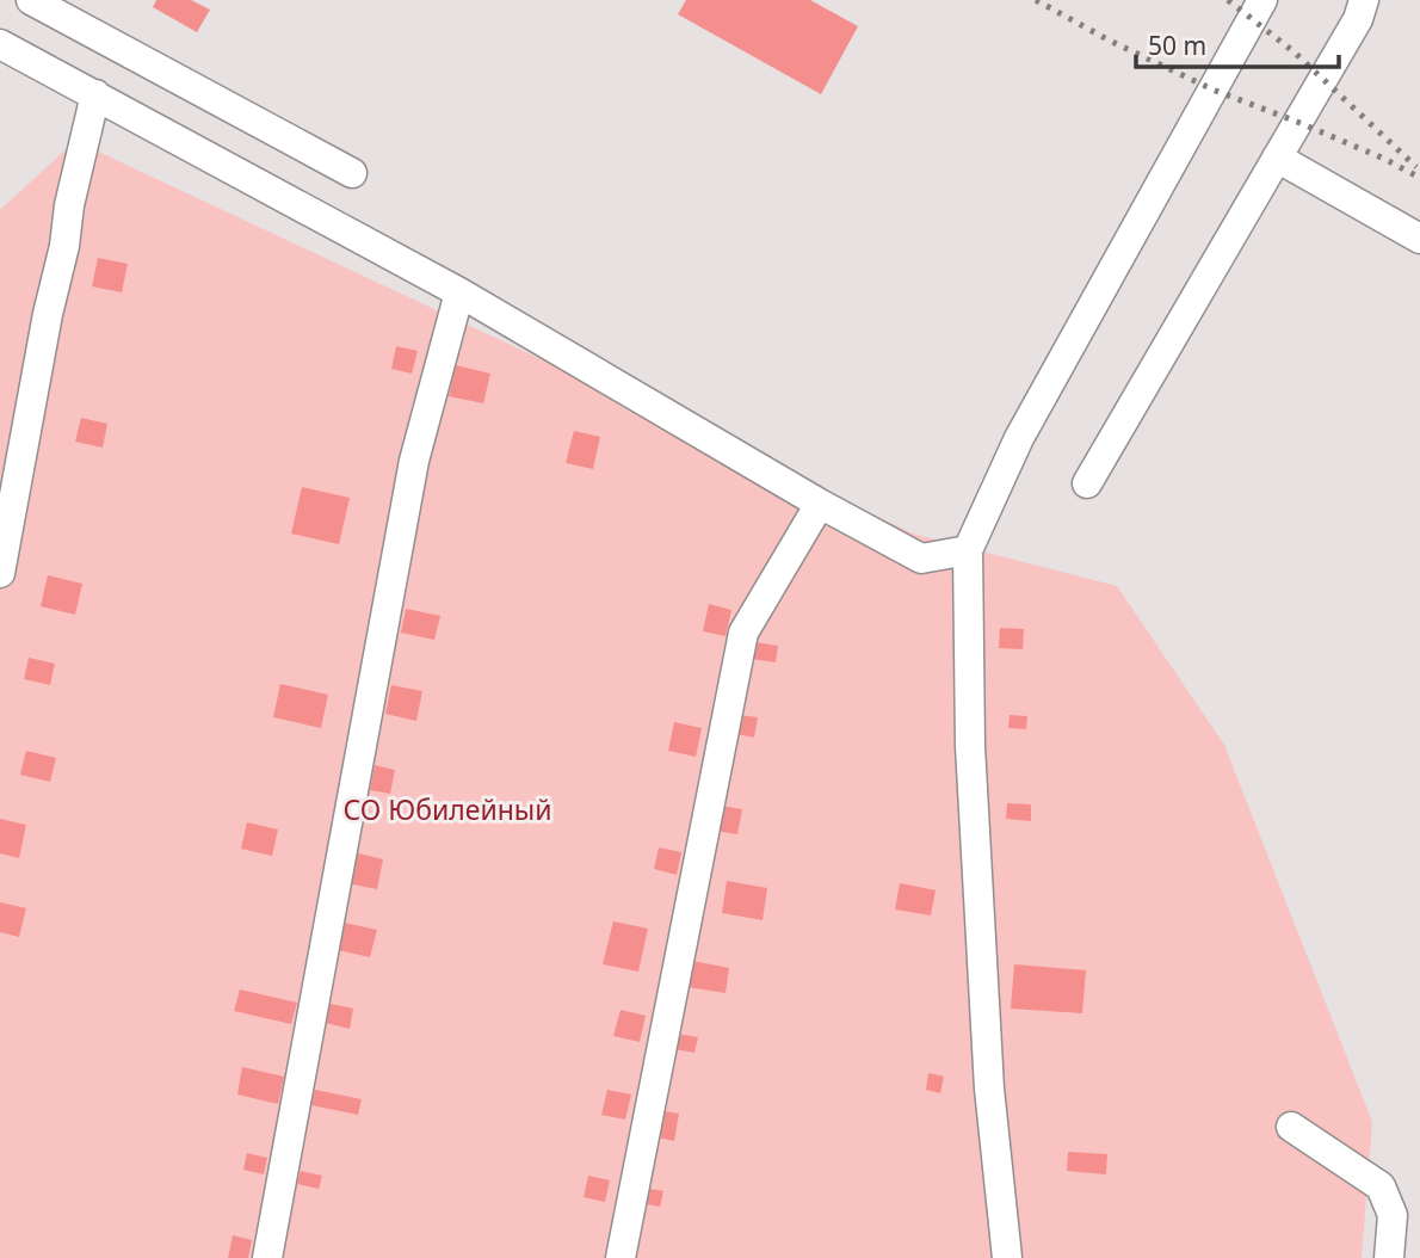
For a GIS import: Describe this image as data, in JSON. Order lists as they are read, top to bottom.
{
  "parks": ["СО Юбилейный"],
  "scale_bar": "50 m"
}
